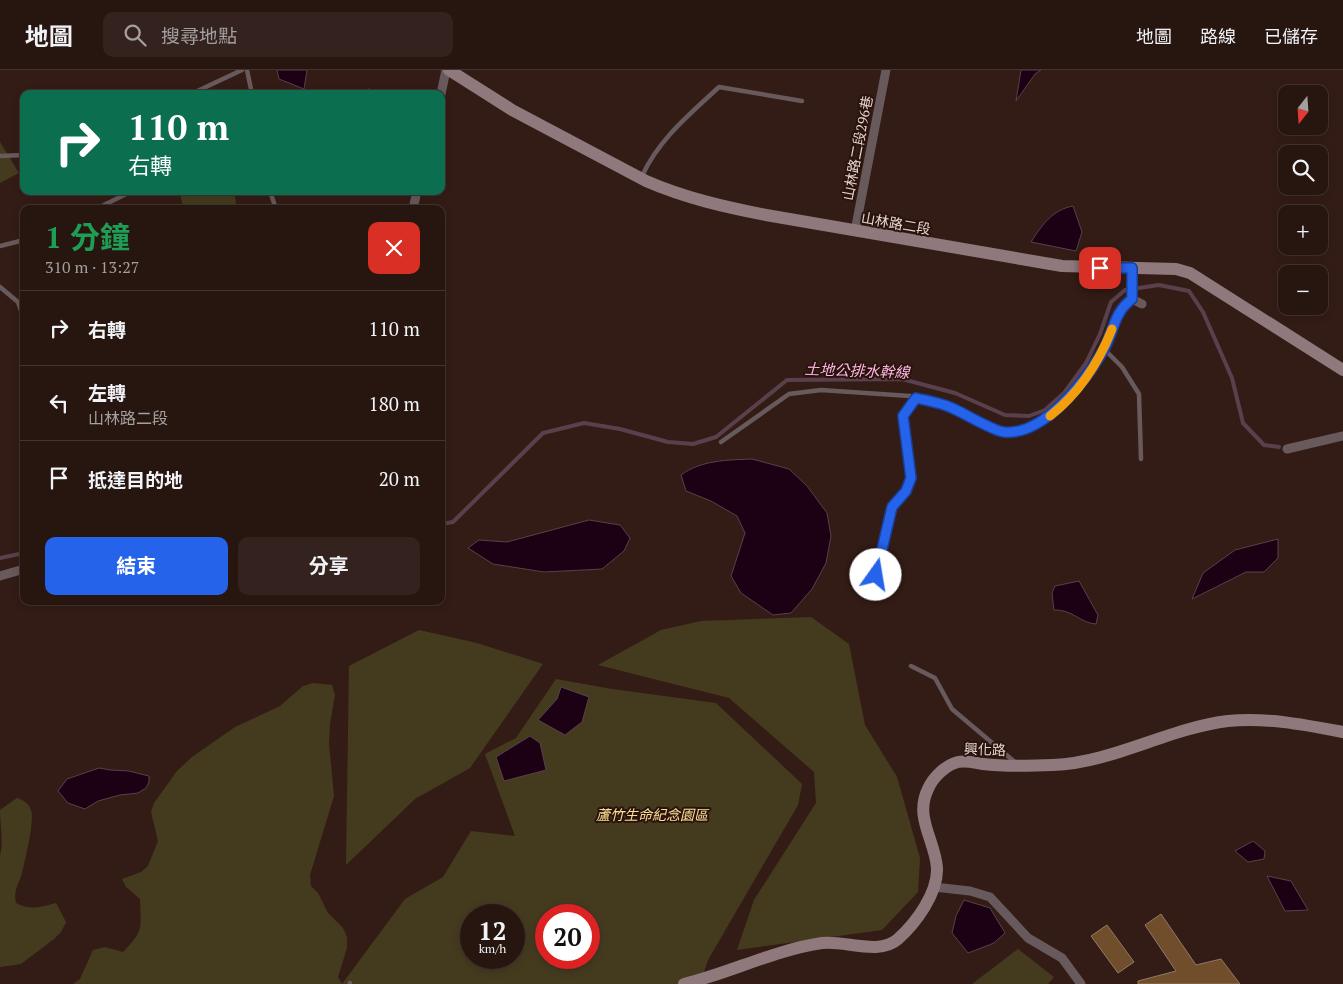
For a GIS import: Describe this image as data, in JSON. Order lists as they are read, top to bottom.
{
  "streets": {
    "main road": ["山林路二段", "興化路"],
    "street": ["山林路二段296巷"]
  },
  "crossings": [
    ["山林路二段296巷", "山林路二段"]
  ],
  "water": ["土地公排水幹線"],
  "parks": ["蘆竹生命紀念園區"],
  "north": "bottom",
  "page": {
    "header": "地圖",
    "search": "搜尋地點",
    "nav": ["地圖", "路線", "已儲存"],
    "map_buttons": ["+", "−"],
    "turn": ["110 m", "右轉"],
    "heading": ["1 分鐘", "310 m · 13:27"],
    "list": [
      {
        "name": "右轉",
        "value": "110 m"
      },
      {
        "name": "左轉",
        "note": "山林路二段",
        "value": "180 m"
      },
      {
        "name": "抵達目的地",
        "value": "20 m"
      }
    ],
    "buttons": ["結束", "分享"],
    "speed": "12 km/h",
    "limit": "20"
  }
}
